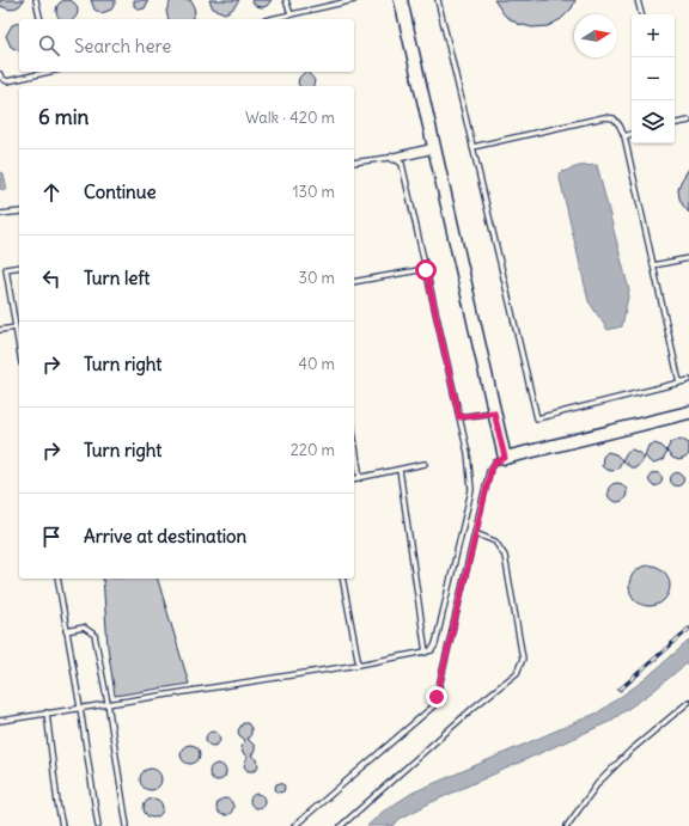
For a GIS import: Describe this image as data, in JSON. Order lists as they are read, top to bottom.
{
  "north": "right",
  "page": {
    "map_buttons": ["+", "−"],
    "search": "Search here",
    "heading": ["6 min", "Walk · 420 m"],
    "list": [
      ["Continue", "130 m"],
      ["Turn left", "30 m"],
      ["Turn right", "40 m"],
      ["Turn right", "220 m"],
      "Arrive at destination"
    ]
  }
}
